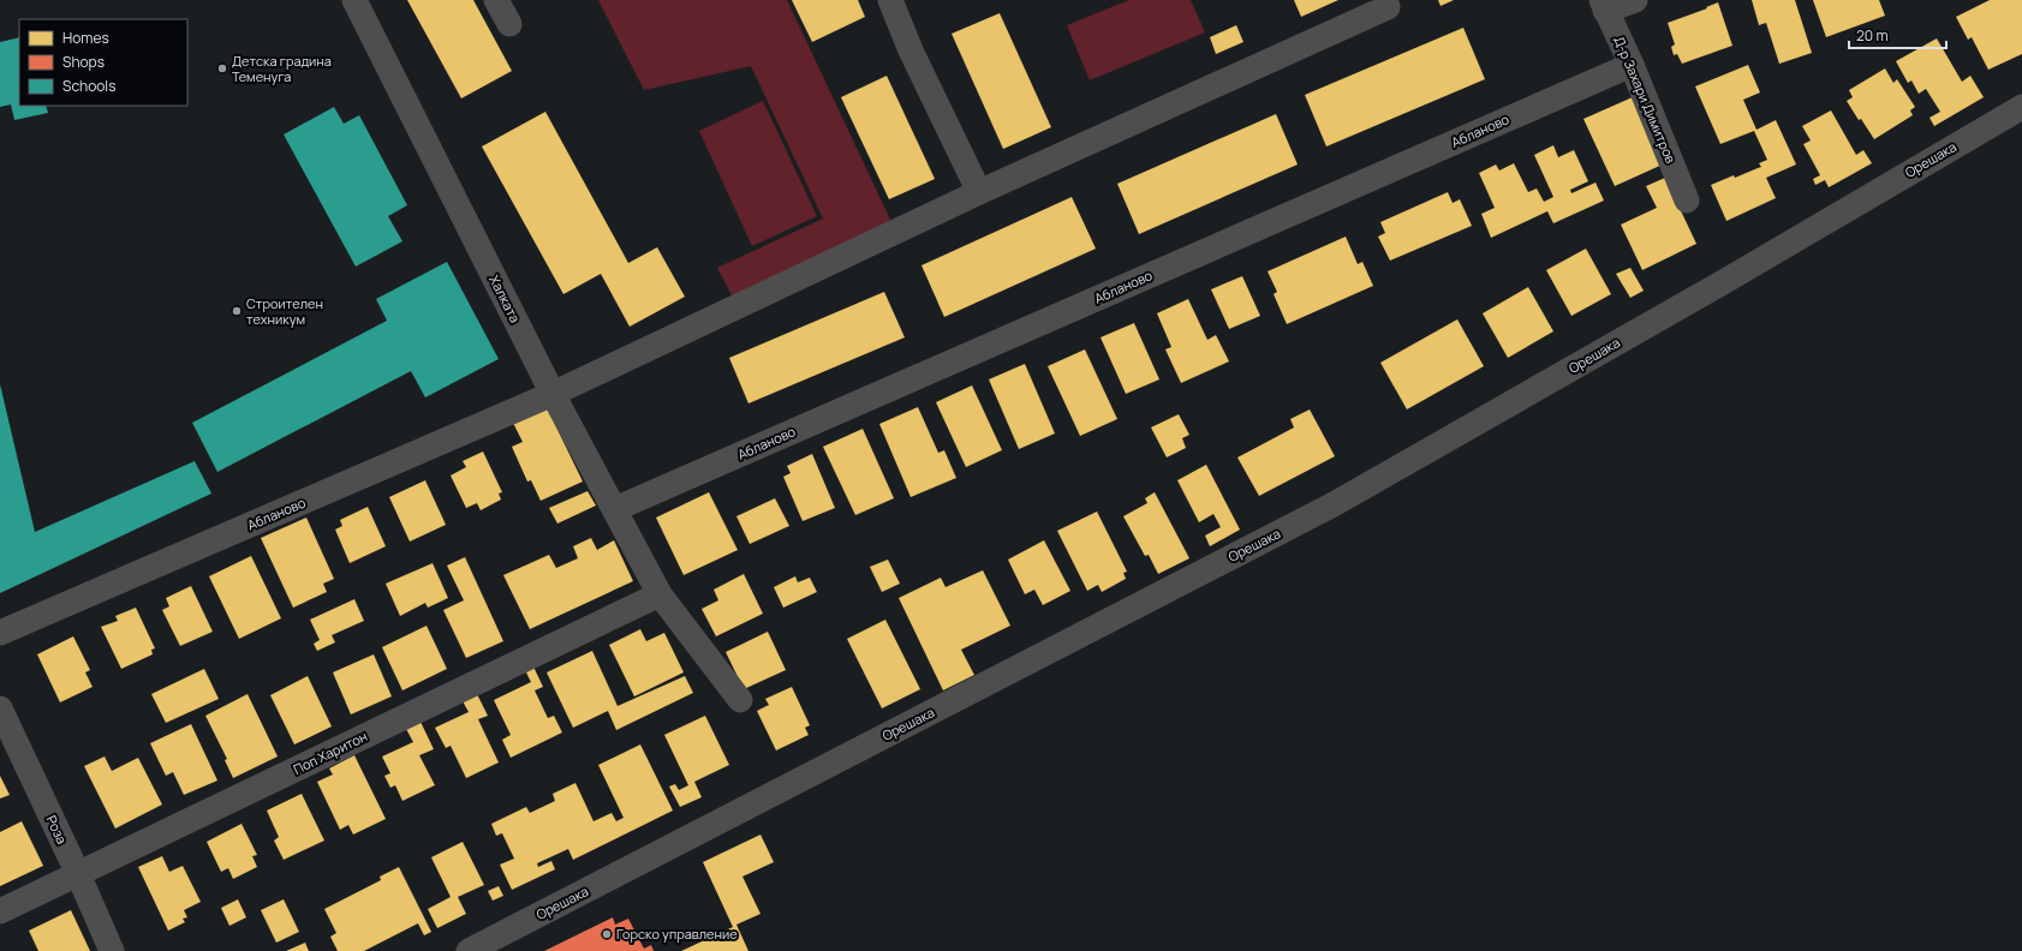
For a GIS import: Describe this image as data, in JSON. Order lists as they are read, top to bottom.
{
  "streets": {
    "street": [
      "Д-р Захари Димитров",
      "Абланово",
      "Орешака",
      "Халката",
      "Поп Харитон",
      "Роза"
    ]
  },
  "crossings": [
    ["Д-р Захари Димитров", "Абланово"],
    ["Абланово", "Халката"],
    ["Халката", "Поп Харитон"],
    ["Поп Харитон", "Роза"]
  ],
  "places": ["Детска градина Теменуга", "Строителен техникум", "Горско управление"],
  "legend": ["Homes", "Shops", "Schools"],
  "scale_bar": "20 m"
}
